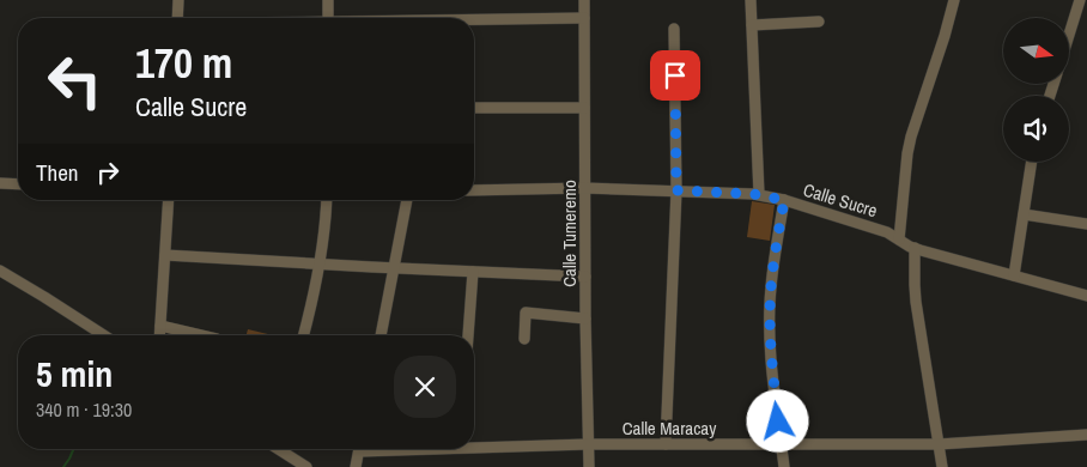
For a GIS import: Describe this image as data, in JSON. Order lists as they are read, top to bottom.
{
  "streets": {
    "street": ["Calle Sucre", "Calle Tumeremo", "Calle Maracay"]
  },
  "crossings": [
    ["Calle Sucre", "Calle Tumeremo"],
    ["Calle Tumeremo", "Calle Maracay"]
  ],
  "north": "right",
  "page": {
    "turn": ["170 m", "Calle Sucre"],
    "then": "Then",
    "heading": ["5 min", "340 m · 19:30"]
  }
}
